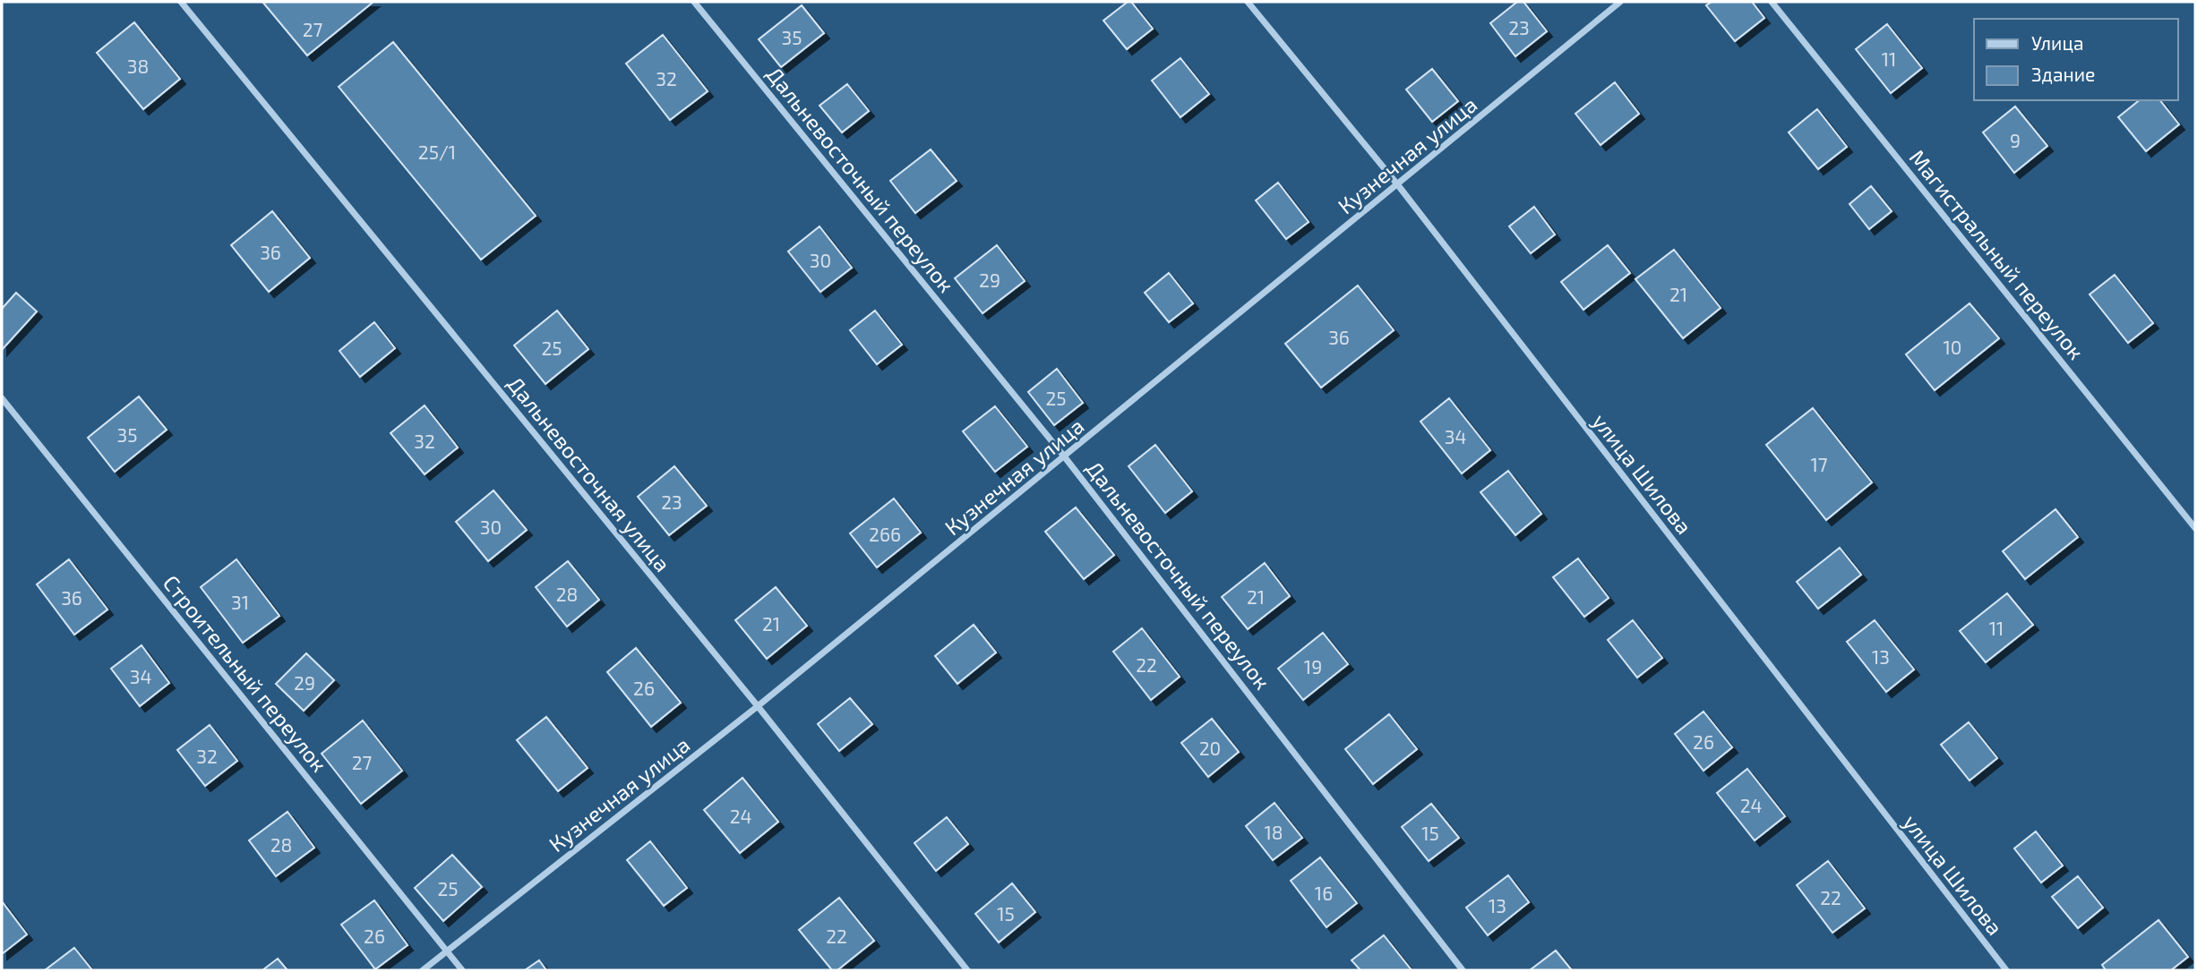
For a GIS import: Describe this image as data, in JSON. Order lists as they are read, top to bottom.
{
  "streets": {
    "street": [
      "Кузнечная улица",
      "Дальневосточный переулок",
      "Магистральный переулок",
      "Дальневосточная улица",
      "улица Шилова",
      "Строительный переулок"
    ]
  },
  "crossings": [
    ["Кузнечная улица", "Дальневосточный переулок"],
    ["Кузнечная улица", "Дальневосточная улица"],
    ["Кузнечная улица", "улица Шилова"],
    ["Кузнечная улица", "Строительный переулок"]
  ],
  "house_numbers": [
    "23",
    "27",
    "35",
    "11",
    "38",
    "32",
    "9",
    "25/1",
    "36",
    "30",
    "29",
    "21",
    "36",
    "10",
    "25",
    "25",
    "35",
    "34",
    "32",
    "17",
    "23",
    "30",
    "266",
    "28",
    "21",
    "36",
    "31",
    "21",
    "11",
    "13",
    "22",
    "19",
    "34",
    "29",
    "26",
    "26",
    "20",
    "32",
    "27",
    "24",
    "24",
    "18",
    "15",
    "28",
    "25",
    "16",
    "22",
    "13",
    "15",
    "26",
    "22"
  ],
  "legend": ["Улица", "Здание"]
}
